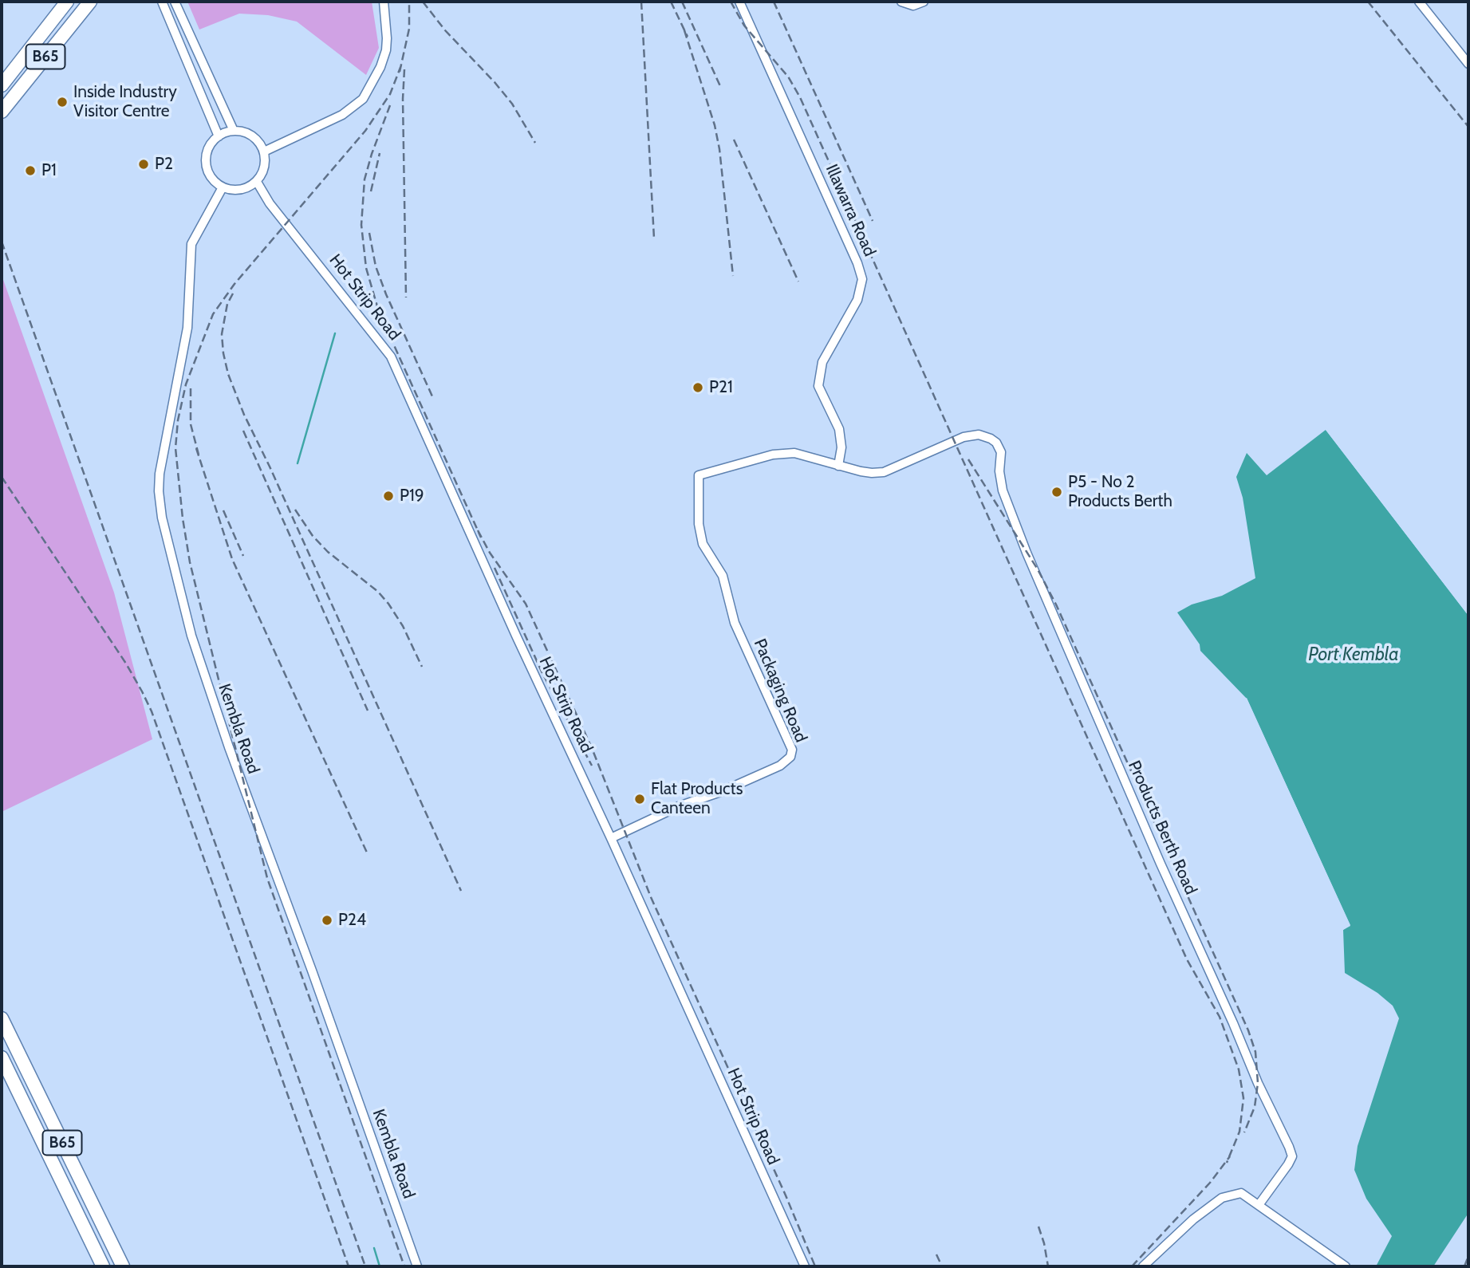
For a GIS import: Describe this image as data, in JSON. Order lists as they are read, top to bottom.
{
  "streets": {
    "main road": ["B65"],
    "street": [
      "Illawarra Road",
      "Hot Strip Road",
      "Packaging Road",
      "Kembla Road",
      "Products Berth Road"
    ]
  },
  "crossings": [
    ["Illawarra Road", "Packaging Road"],
    ["Illawarra Road", "Products Berth Road"],
    ["Hot Strip Road", "Packaging Road"],
    ["Hot Strip Road", "Kembla Road"],
    ["Packaging Road", "Products Berth Road"]
  ],
  "water": ["Port Kembla"],
  "places": [
    "Inside Industry Visitor Centre",
    "P2",
    "P1",
    "P21",
    "P5 - No 2 Products Berth",
    "P19",
    "Flat Products Canteen",
    "P24"
  ]
}
